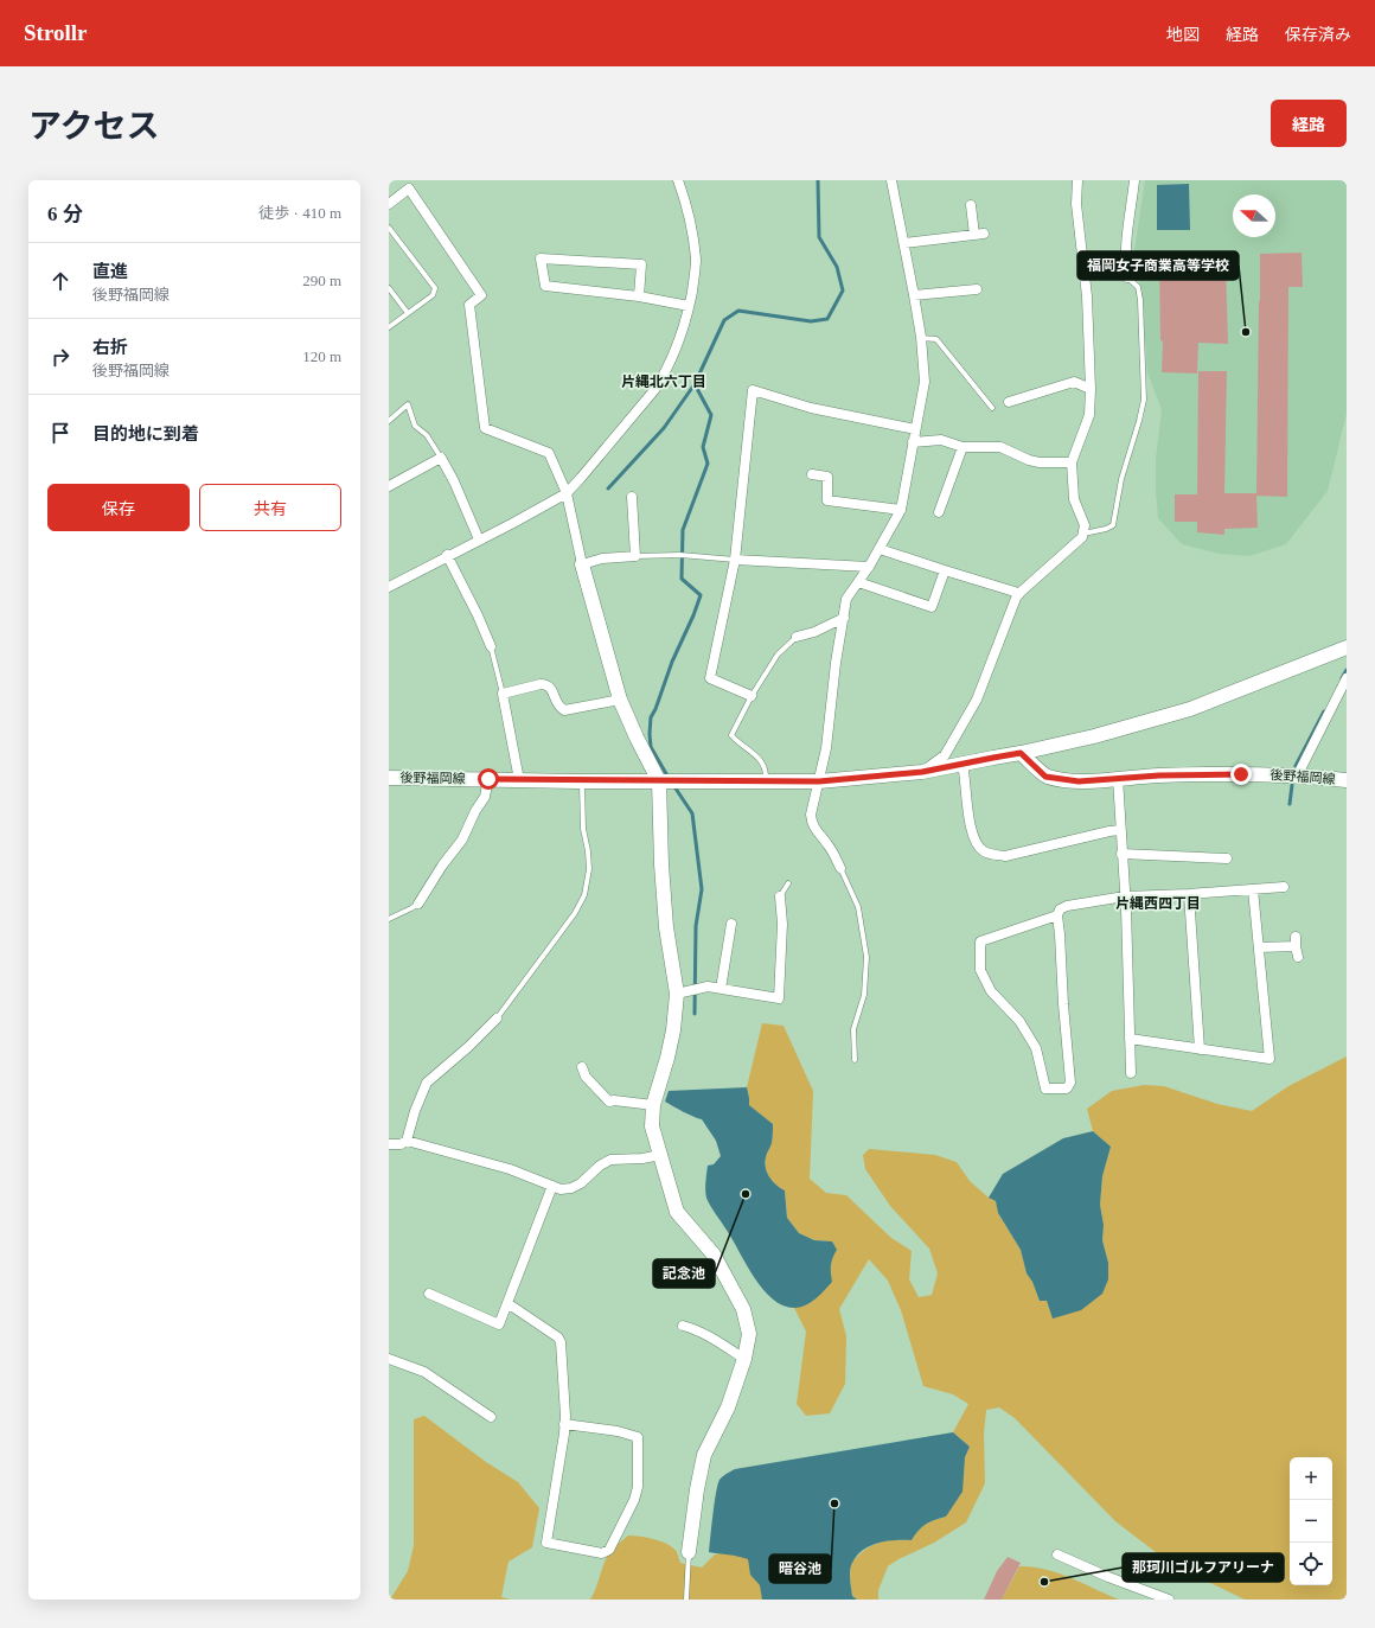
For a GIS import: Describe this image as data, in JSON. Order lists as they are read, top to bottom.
{
  "streets": {
    "street": ["後野福岡線"]
  },
  "districts": ["片縄北六丁目", "片縄西四丁目"],
  "places": [
    "福岡女子商業高等学校",
    "記念池",
    "暗谷池",
    "那珂川ゴルフアリーナ"
  ],
  "north": "left",
  "page": {
    "header": "Strollr",
    "nav": ["地図", "経路", "保存済み"],
    "title": "アクセス",
    "buttons": [
      "経路",
      ["保存", "共有"]
    ],
    "heading": ["6 分", "徒歩 · 410 m"],
    "list": [
      ["直進", "後野福岡線", "290 m"],
      ["右折", "後野福岡線", "120 m"],
      "目的地に到着"
    ],
    "map_buttons": ["+", "−"]
  }
}
